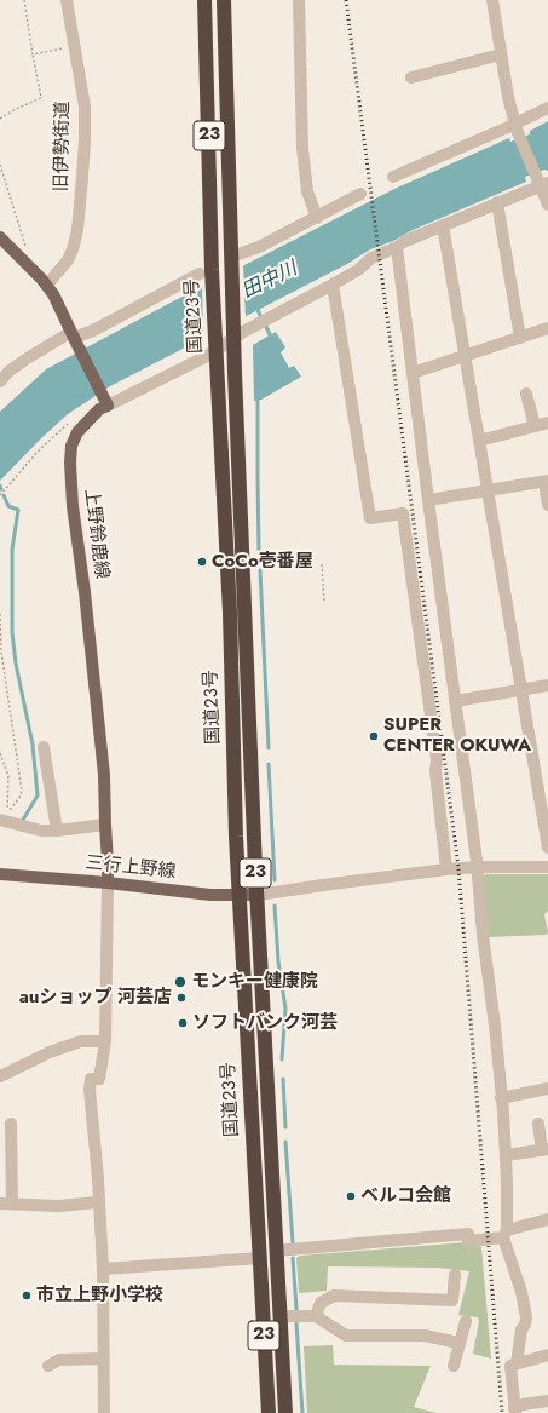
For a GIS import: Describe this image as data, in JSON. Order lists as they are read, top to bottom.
{
  "streets": {
    "highway": ["23", "国道23号"],
    "main road": ["上野鈴鹿線", "三行上野線"],
    "street": ["旧伊勢街道"]
  },
  "crossings": [
    ["国道23号", "三行上野線"],
    ["上野鈴鹿線", "三行上野線"]
  ],
  "water": ["田中川"],
  "places": [
    "CoCo壱番屋",
    "SUPER CENTER OKUWA",
    "モンキー健康院",
    "auショップ 河芸店",
    "ソフトバンク河芸",
    "ベルコ会館",
    "市立上野小学校"
  ]
}
